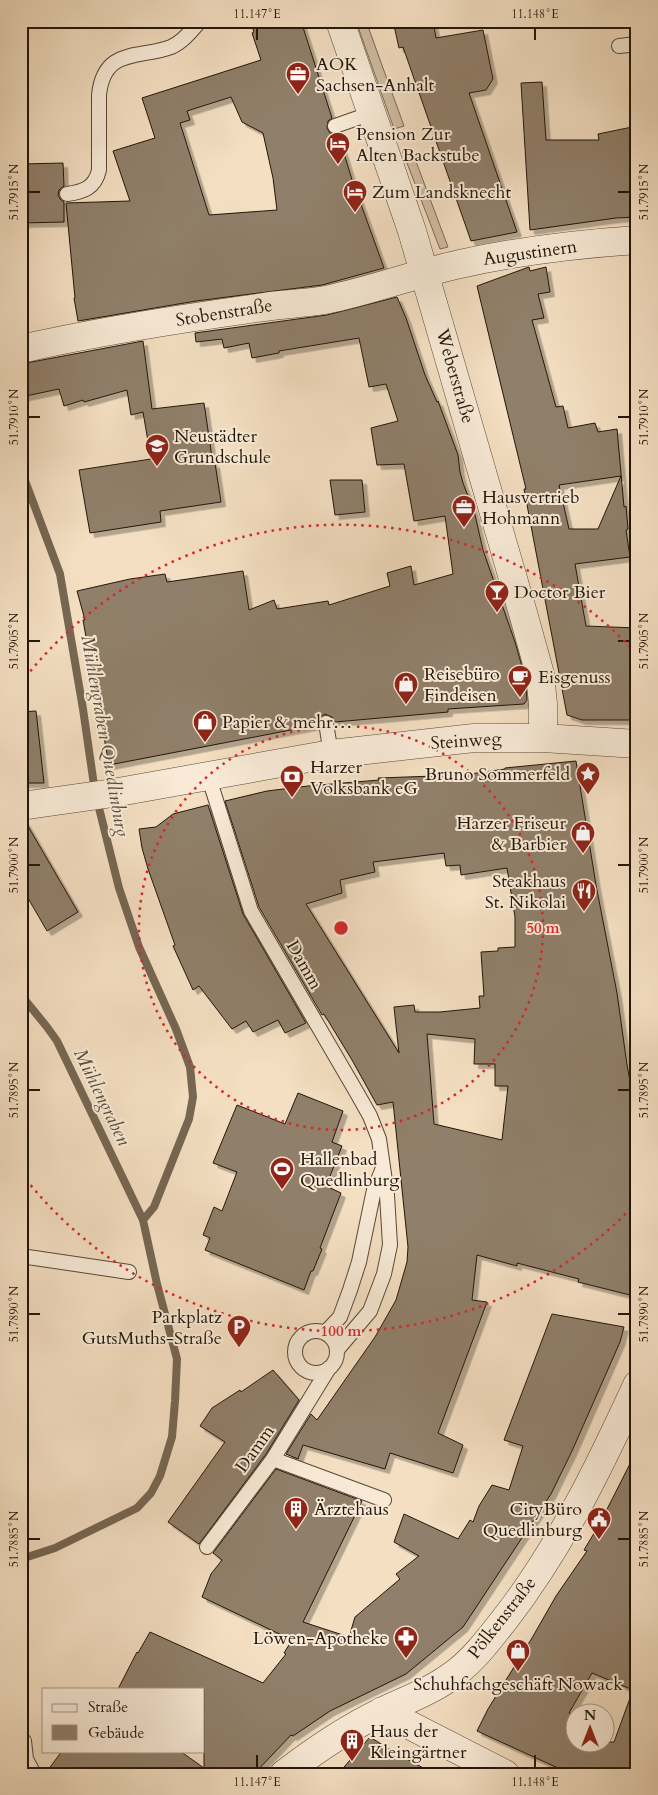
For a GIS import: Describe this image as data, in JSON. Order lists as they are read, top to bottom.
{
  "streets": {
    "street": [
      "Augustinern",
      "Stobenstraße",
      "Weberstraße",
      "Steinweg",
      "Pölkenstraße"
    ],
    "lane": ["Damm"]
  },
  "crossings": [
    ["Augustinern", "Stobenstraße"],
    ["Augustinern", "Weberstraße"],
    ["Stobenstraße", "Weberstraße"],
    ["Weberstraße", "Steinweg"],
    ["Steinweg", "Damm"]
  ],
  "water": ["Mühlengraben Quedlinburg", "Mühlengraben"],
  "places": {
    "office": ["AOK Sachsen-Anhalt", "Hausvertrieb Hohmann"],
    "hotel": ["Pension Zur Alten Backstube", "Zum Landsknecht"],
    "school or university": ["Neustädter Grundschule"],
    "bar": ["Doctor Bier"],
    "cafe": ["Eisgenuss"],
    "shop": [
      "Reisebüro Findeisen",
      "Papier & mehr…",
      "Harzer Friseur & Barbier",
      "Schuhfachgeschäft Nowack"
    ],
    "place": ["Bruno Sommerfeld"],
    "bank": ["Harzer Volksbank eG"],
    "restaurant": ["Steakhaus St. Nikolai"],
    "sports": ["Hallenbad Quedlinburg"],
    "parking": ["Parkplatz GutsMuths-Straße"],
    "building": ["Ärztehaus", "Haus der Kleingärtner"],
    "public building": ["CityBüro Quedlinburg"],
    "pharmacy": ["Löwen-Apotheke"]
  },
  "legend": ["Straße", "Gebäude"],
  "north": "top",
  "coordinates": [
    "11.147°E",
    "11.148°E",
    "51.7915°N",
    "51.7910°N",
    "51.7905°N",
    "51.7900°N",
    "51.7895°N",
    "51.7890°N",
    "51.7885°N"
  ],
  "rings": ["50 m", "100 m"]
}
